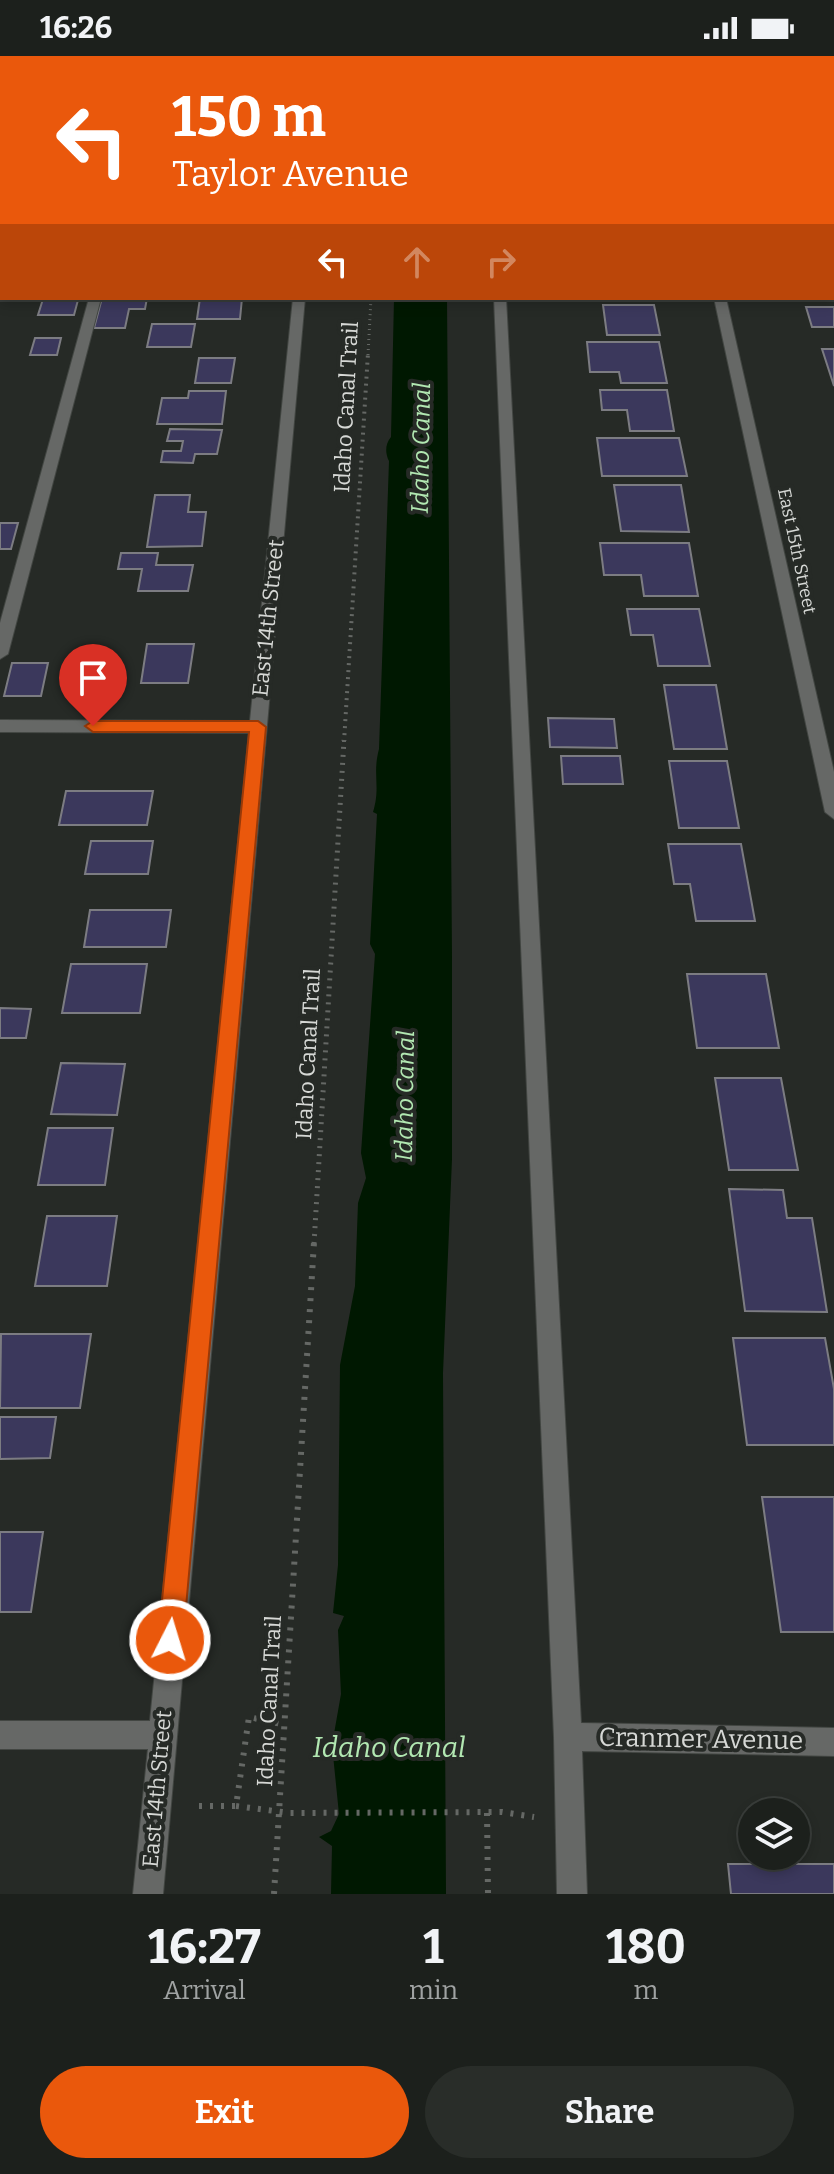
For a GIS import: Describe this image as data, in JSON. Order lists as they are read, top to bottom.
{
  "streets": {
    "street": ["East 15th Street", "East 14th Street", "Cranmer Avenue"],
    "path": ["Idaho Canal Trail"]
  },
  "water": ["Idaho Canal"],
  "page": {
    "status": "16:26",
    "turn": ["150 m", "Taylor Avenue"],
    "eta": [
      "16:27",
      "Arrival",
      "1",
      "min",
      "180",
      "m"
    ],
    "buttons": ["Exit", "Share"]
  }
}
